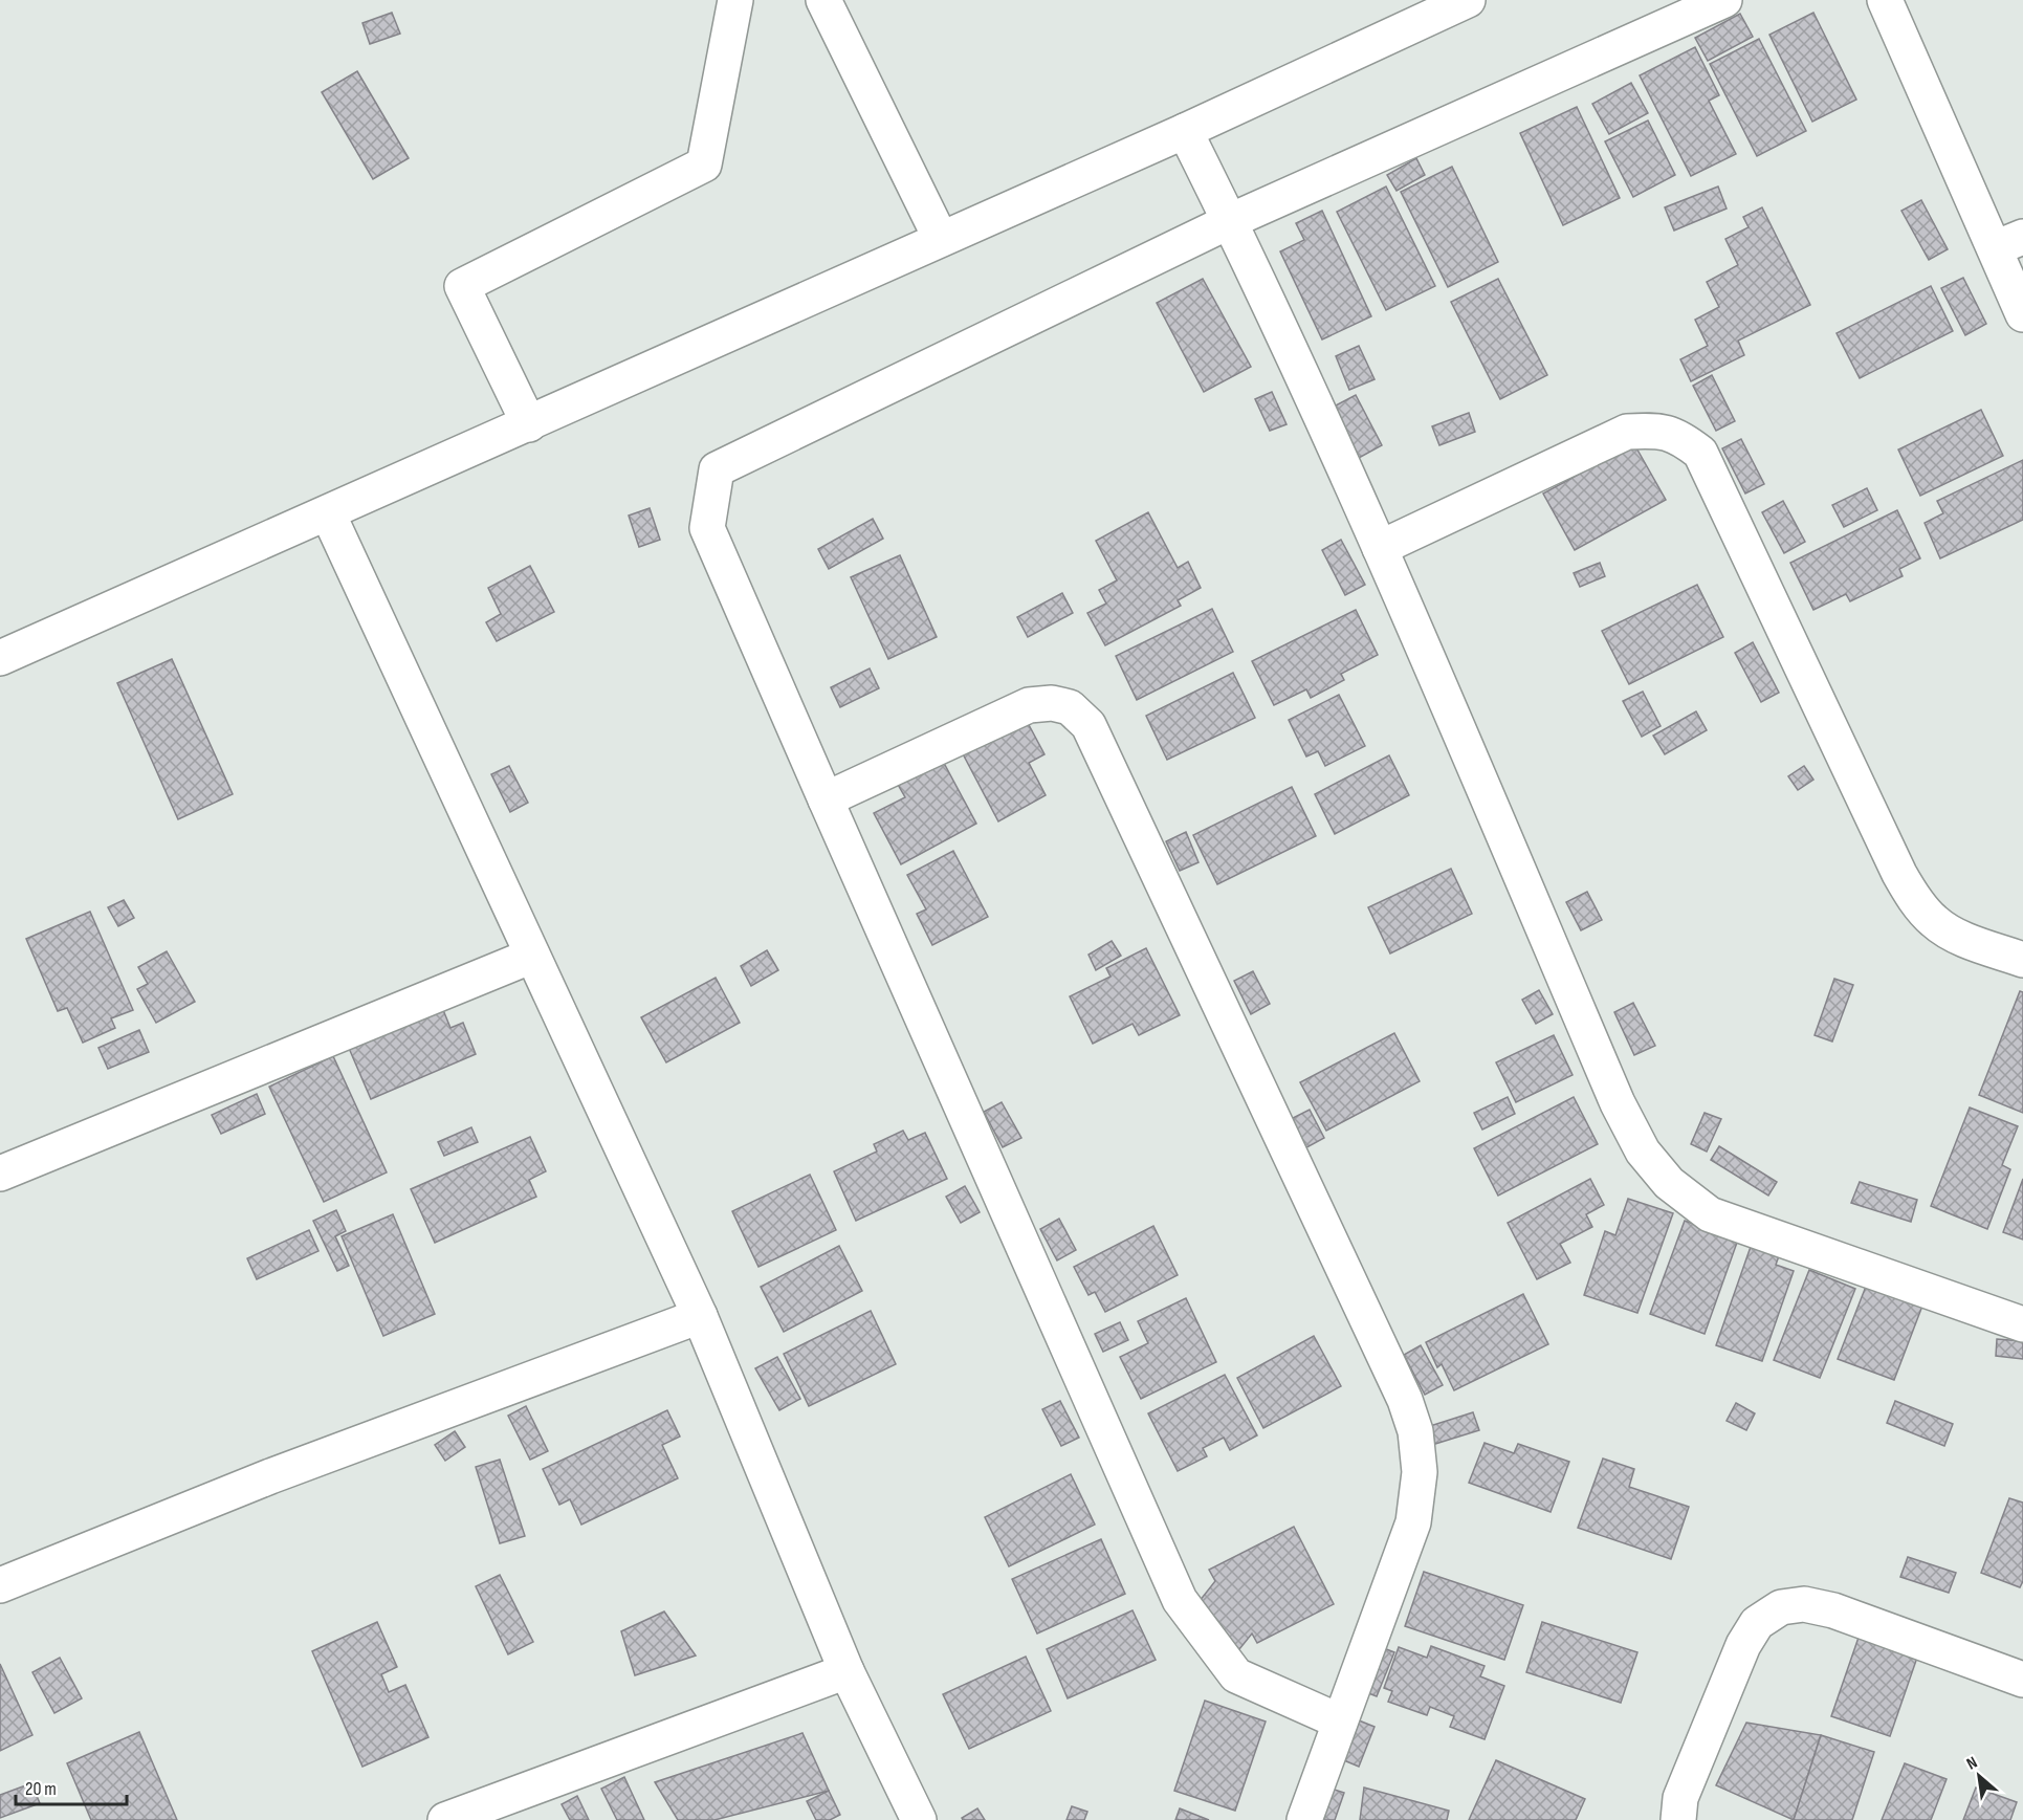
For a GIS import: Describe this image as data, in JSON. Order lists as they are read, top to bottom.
{
  "scale_bar": "20 m",
  "north": "top left"
}
